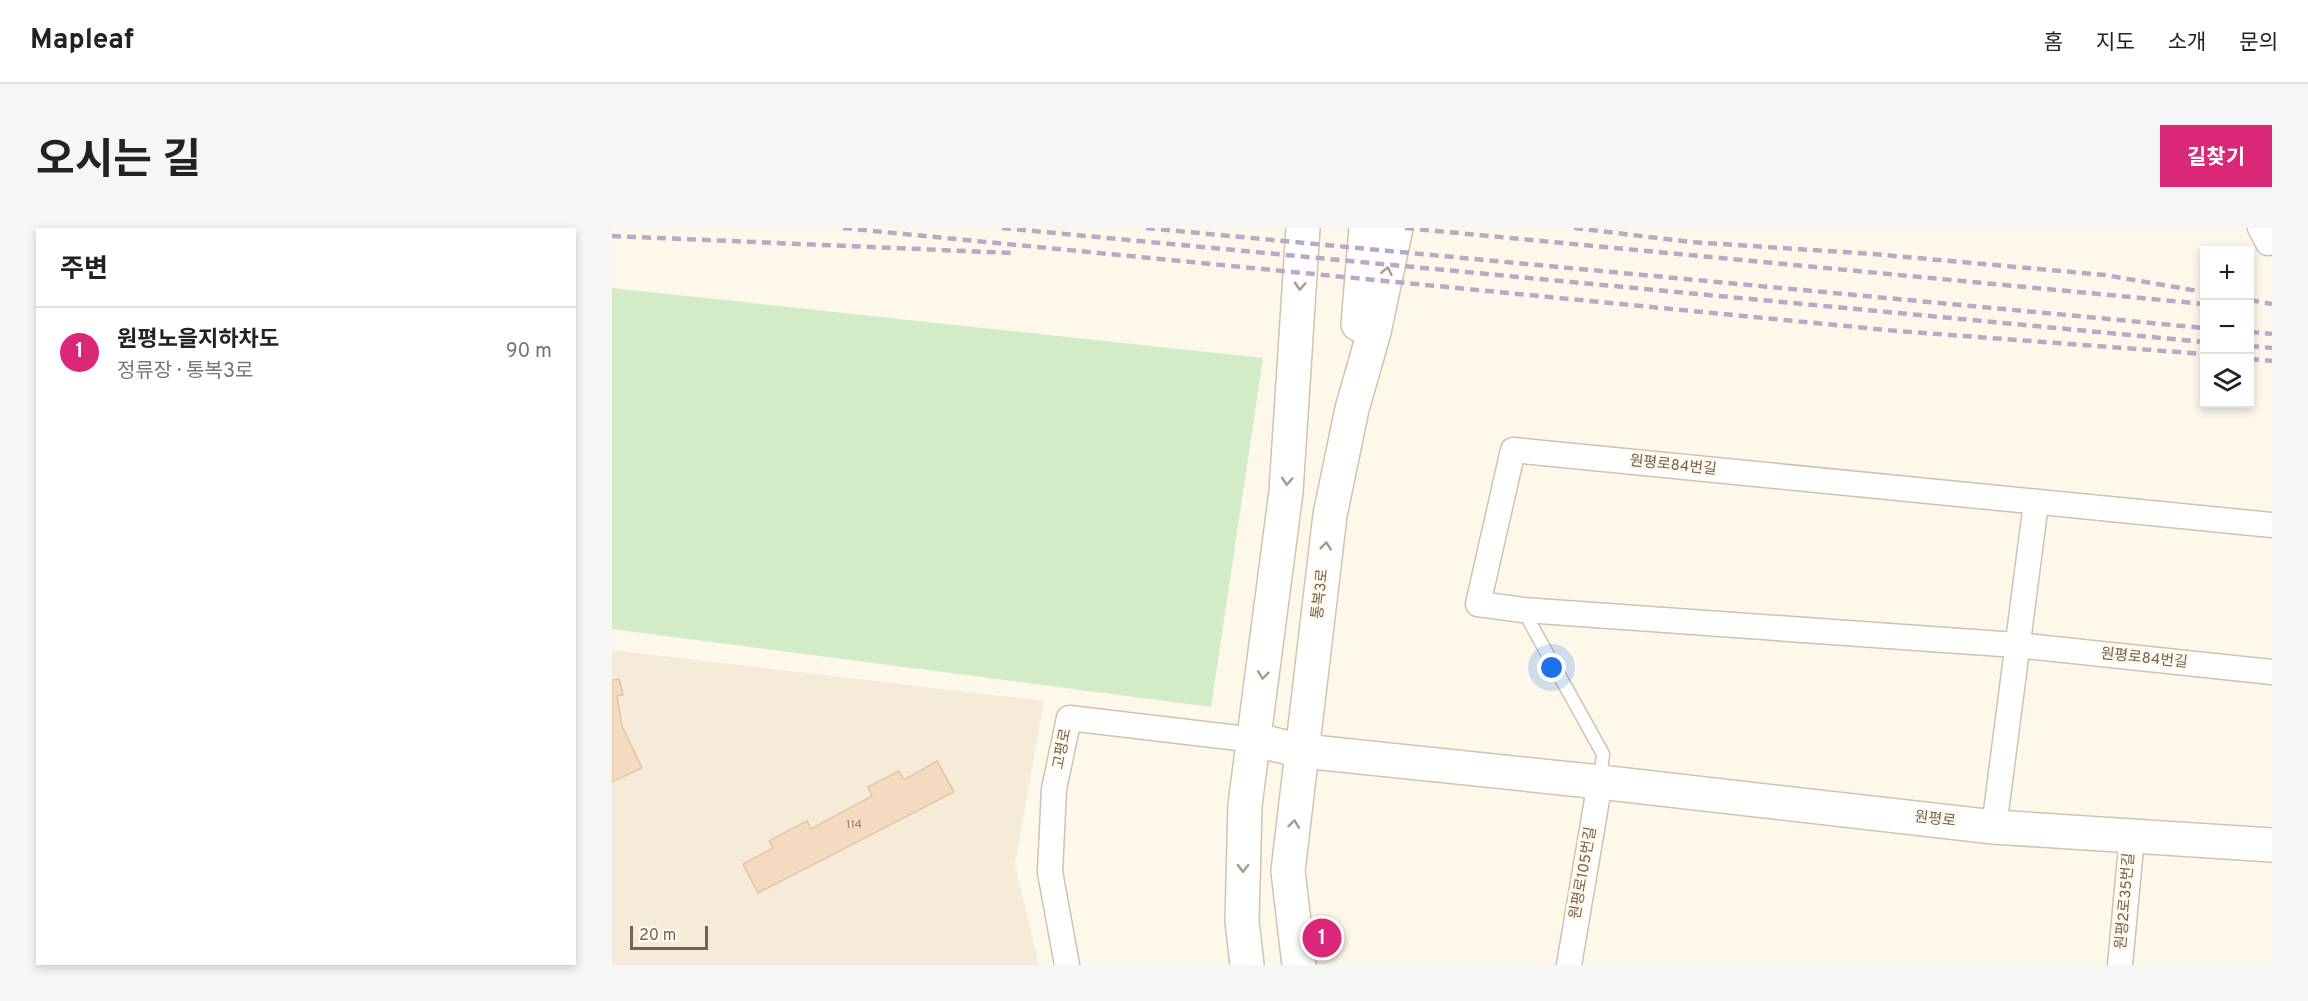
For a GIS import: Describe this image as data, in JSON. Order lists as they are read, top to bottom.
{
  "streets": {
    "street": [
      "원평로84번길",
      "통복3로",
      "고평로",
      "원평로",
      "원평로105번길",
      "원평2로35번길"
    ]
  },
  "crossings": [
    ["통복3로", "원평로"],
    ["고평로", "원평로"],
    ["원평로", "원평로105번길"],
    ["원평로", "원평2로35번길"]
  ],
  "house_numbers": ["114"],
  "scale_bar": "20 m",
  "page": {
    "header": "Mapleaf",
    "nav": [
      "홈",
      "지도",
      "소개",
      "문의"
    ],
    "title": "오시는 길",
    "buttons": "길찾기",
    "heading": "주변",
    "map_buttons": ["+", "−"],
    "list": [
      {
        "mark": "1",
        "name": "원평노을지하차도",
        "note": "정류장 · 통복3로",
        "value": "90 m"
      }
    ],
    "pins": "1",
    "scale": "20 m"
  }
}
